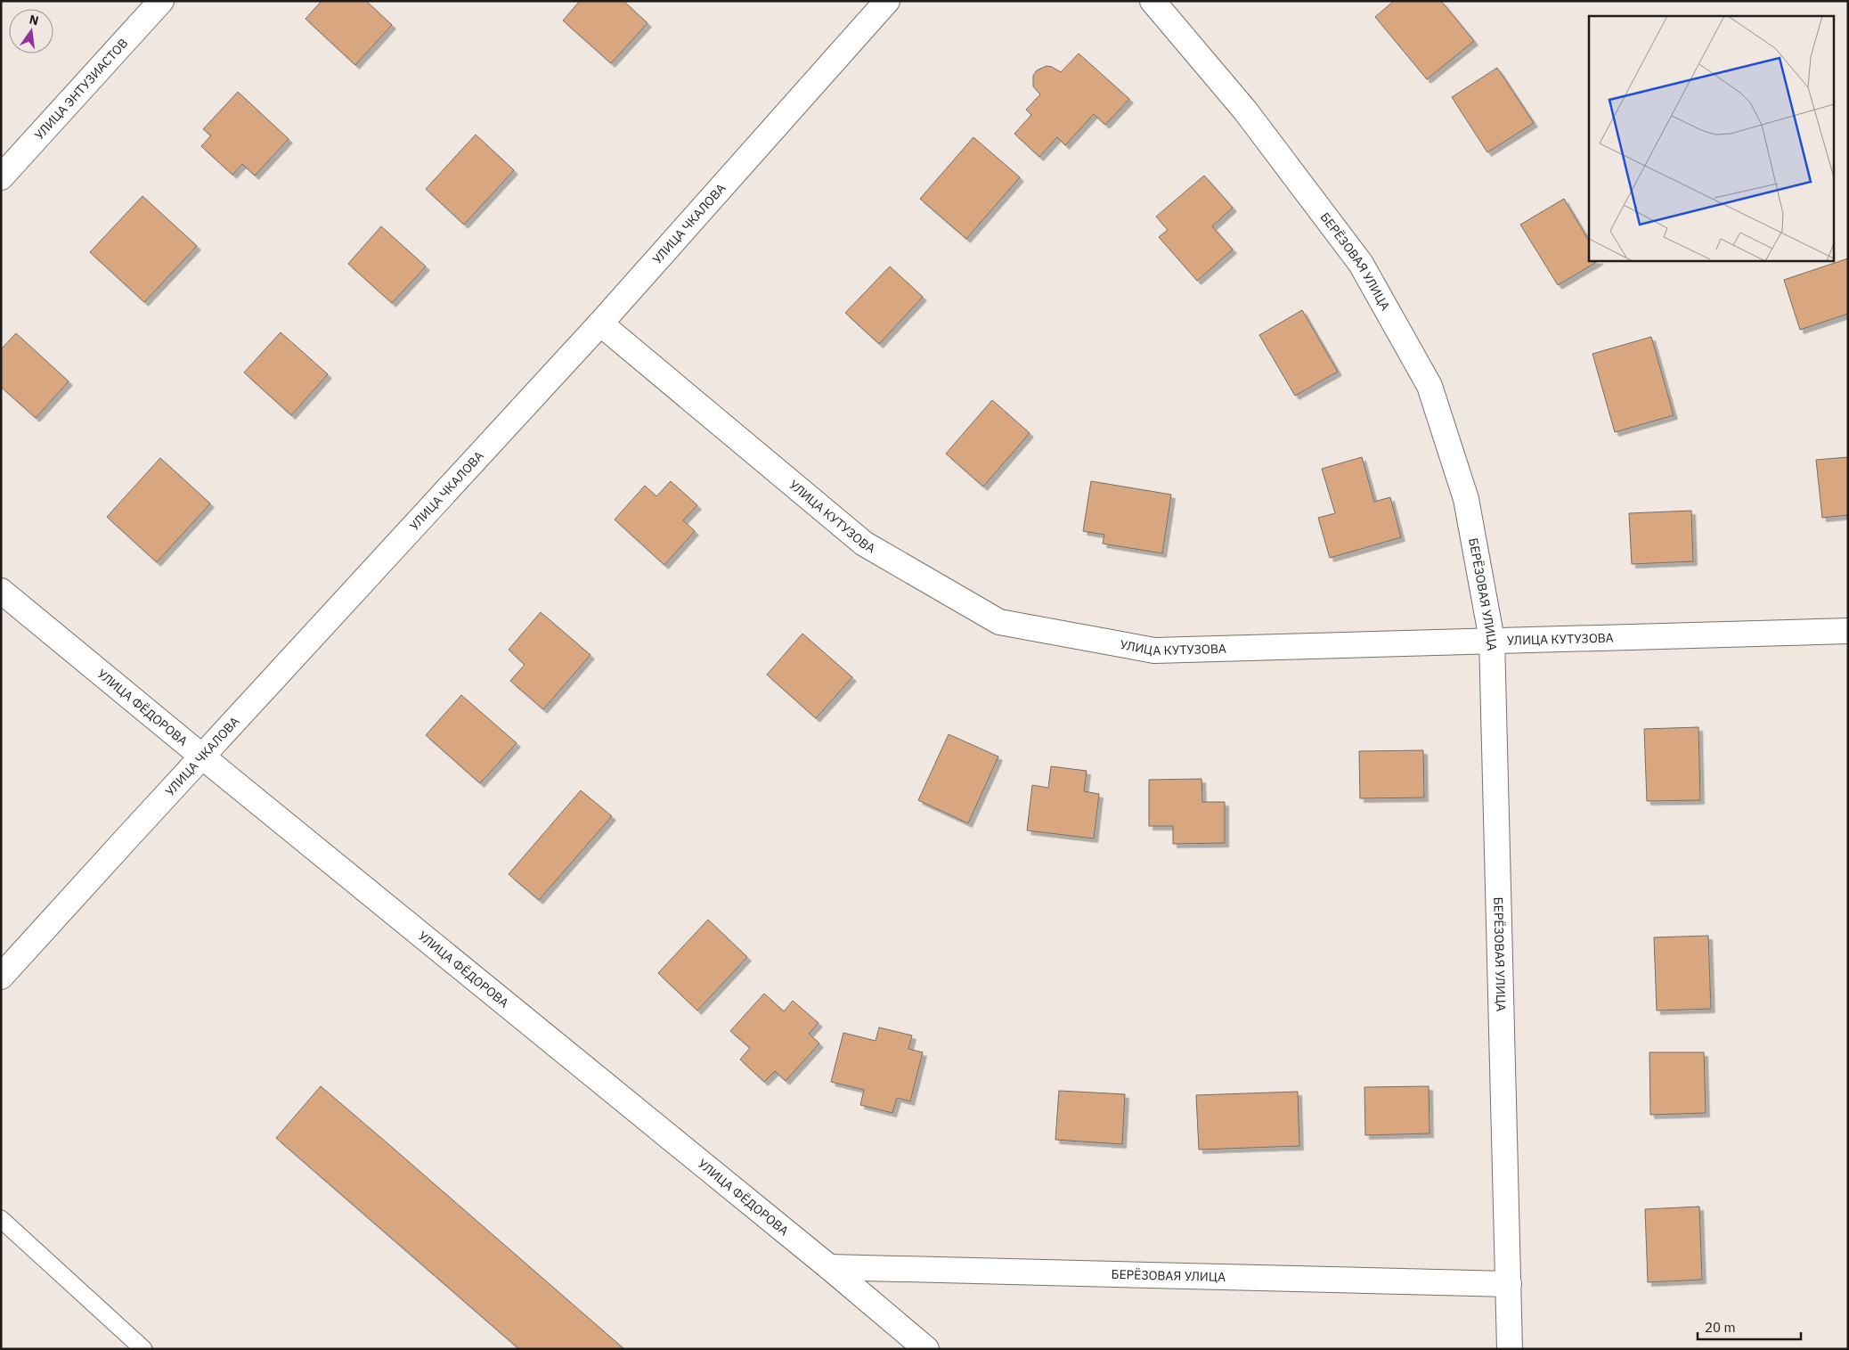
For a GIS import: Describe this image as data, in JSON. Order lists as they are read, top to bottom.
{
  "streets": {
    "street": [
      "УЛИЦА ЭНТУЗИАСТОВ",
      "УЛИЦА ЧКАЛОВА",
      "БЕРЁЗОВАЯ УЛИЦА",
      "УЛИЦА КУТУЗОВА",
      "УЛИЦА ФЁДОРОВА"
    ]
  },
  "crossings": [
    ["УЛИЦА ЧКАЛОВА", "УЛИЦА КУТУЗОВА"],
    ["УЛИЦА ЧКАЛОВА", "УЛИЦА ФЁДОРОВА"],
    ["БЕРЁЗОВАЯ УЛИЦА", "УЛИЦА КУТУЗОВА"],
    ["БЕРЁЗОВАЯ УЛИЦА", "УЛИЦА ФЁДОРОВА"]
  ],
  "scale_bar": "20 m",
  "north": "top"
}
